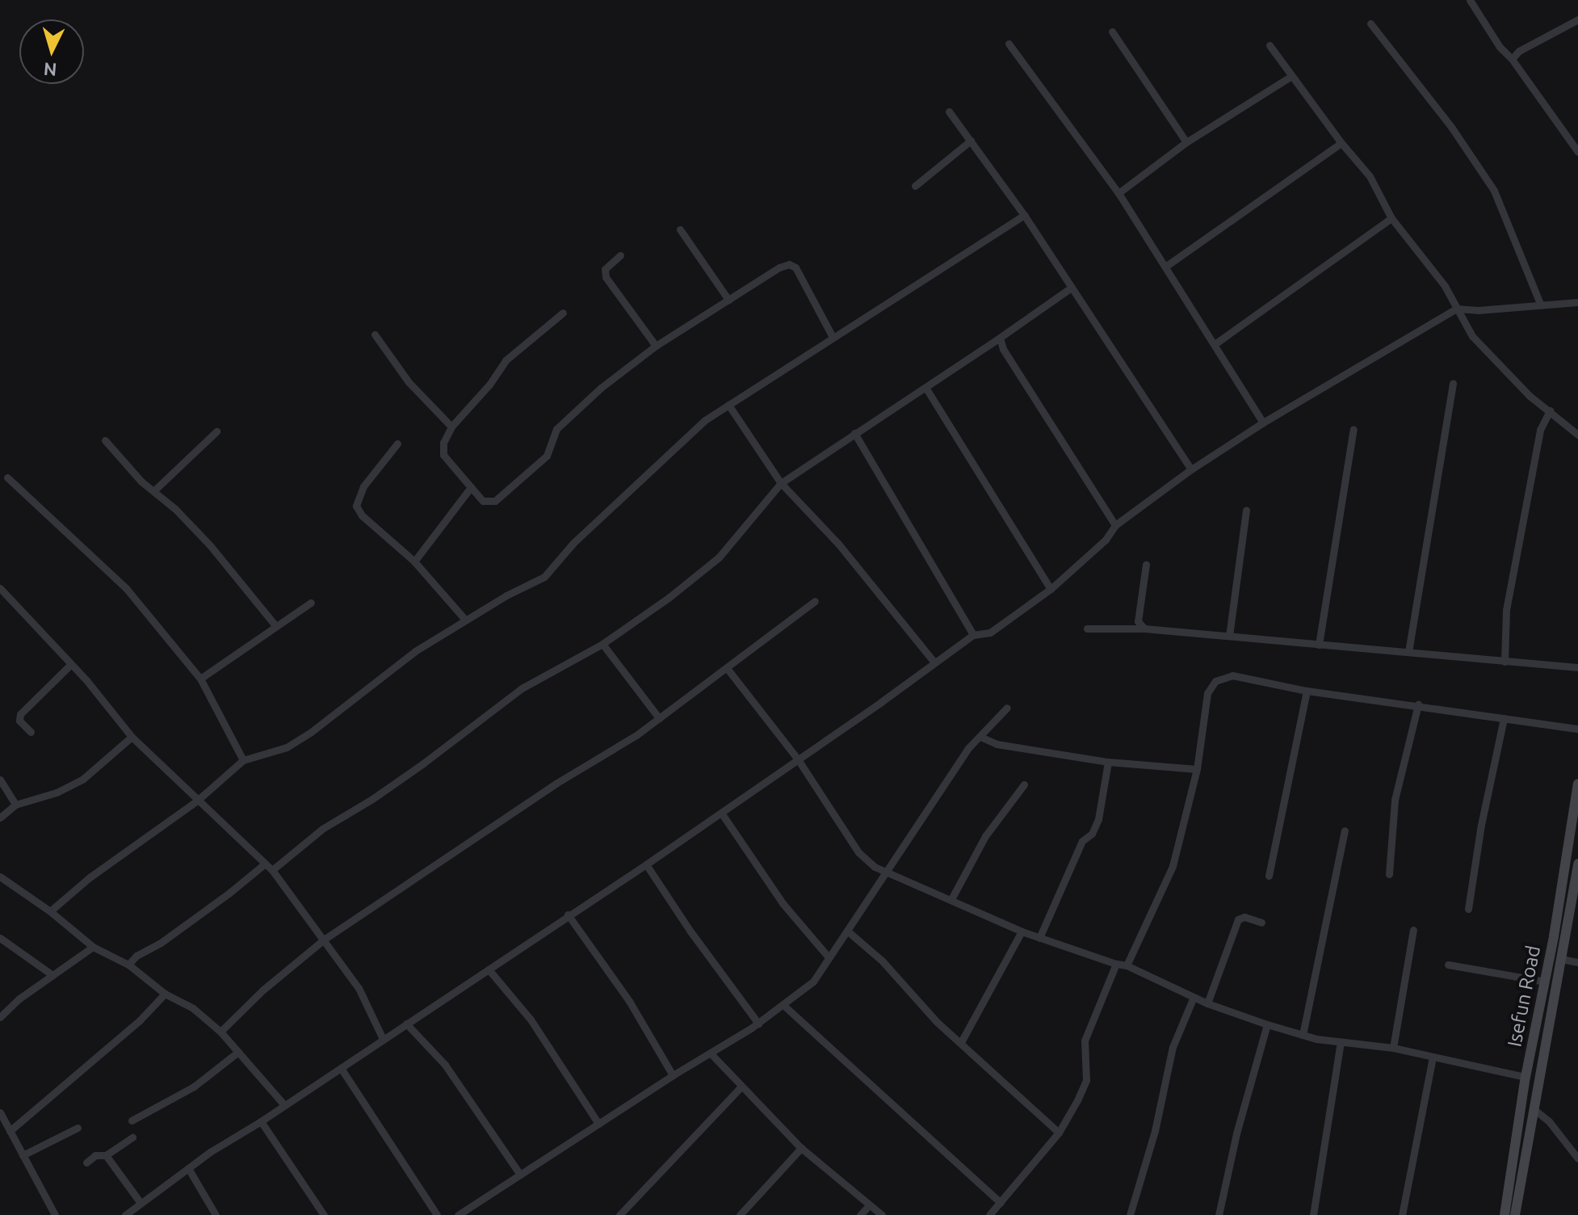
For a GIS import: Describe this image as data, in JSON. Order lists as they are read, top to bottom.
{
  "streets": {
    "street": ["Isefun Road"]
  },
  "north": "bottom"
}
